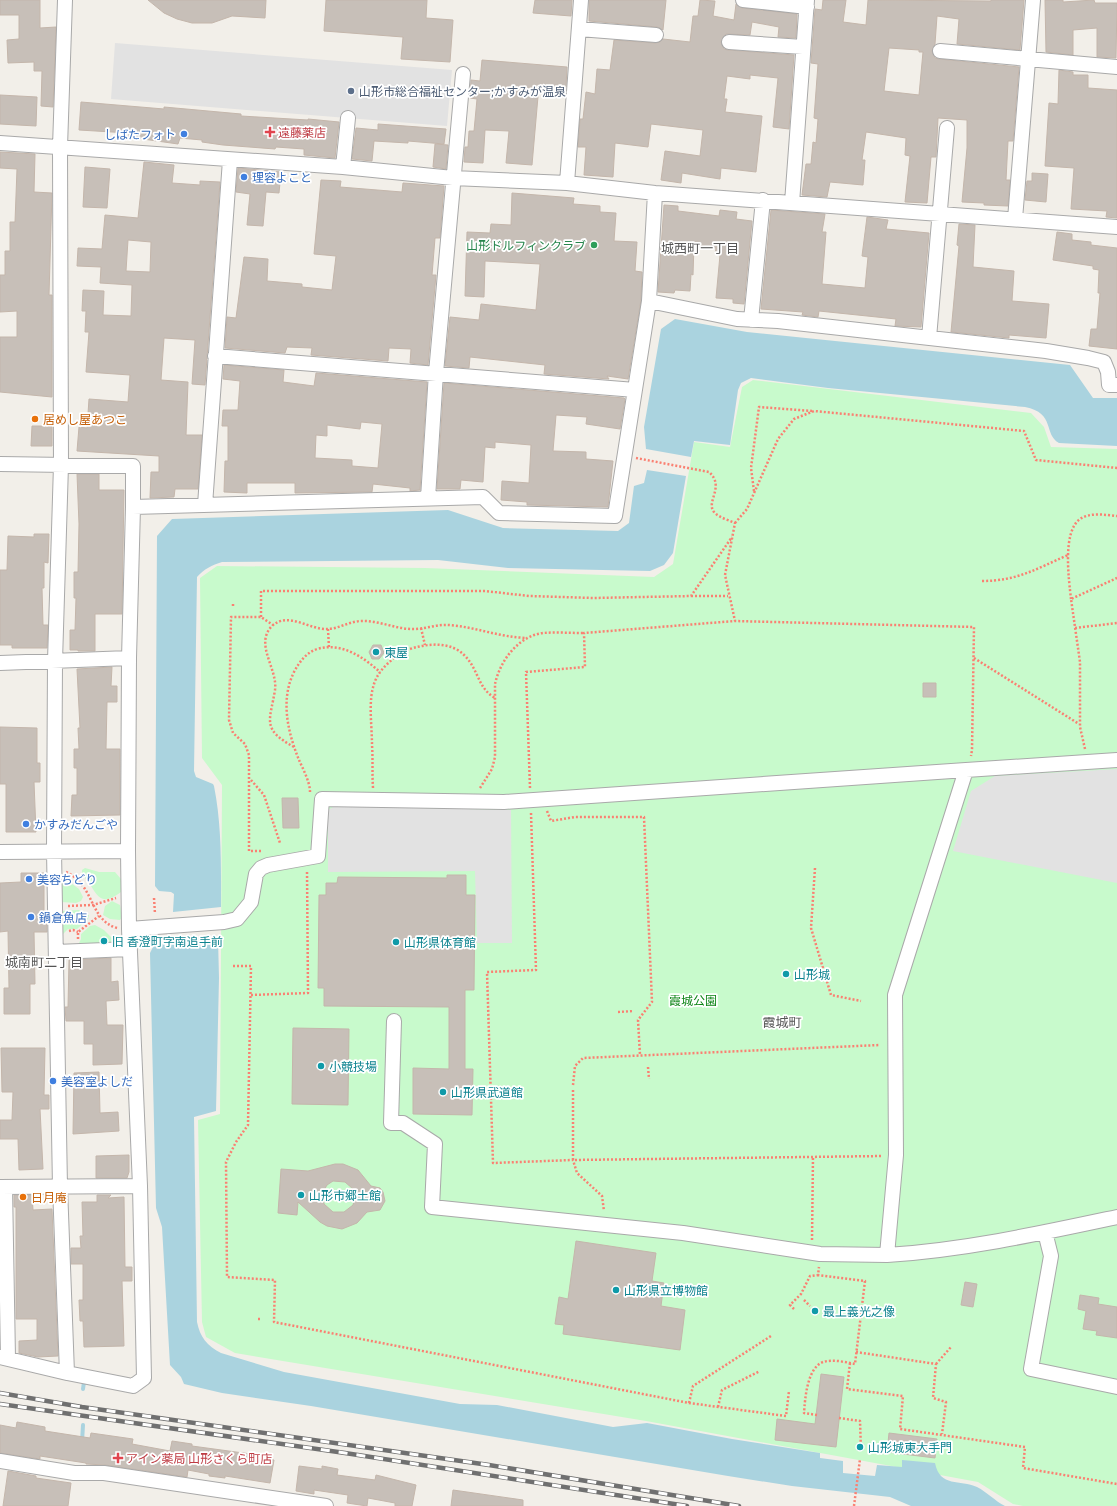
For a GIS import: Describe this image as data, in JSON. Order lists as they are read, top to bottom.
{
  "districts": ["城西町一丁目", "城南町二丁目", "霞城町"],
  "parks": ["霞城公園"],
  "places": {
    "other": [
      "山形市総合福祉センター;かすみが温泉",
      "しばたフォト",
      "理容よこと",
      "山形ドルフィンクラブ",
      "居めし屋あつこ",
      "東屋",
      "かすみだんごや",
      "美容ちどり",
      "鍋倉魚店",
      "旧 香澄町字南追手前",
      "山形県体育館",
      "山形城",
      "小競技場",
      "美容室よしだ",
      "山形県武道館",
      "山形市郷土館",
      "日月庵",
      "山形県立博物館",
      "最上義光之像",
      "山形城東大手門"
    ],
    "health": ["遠藤薬店", "アイン薬局 山形さくら町店"]
  }
}
